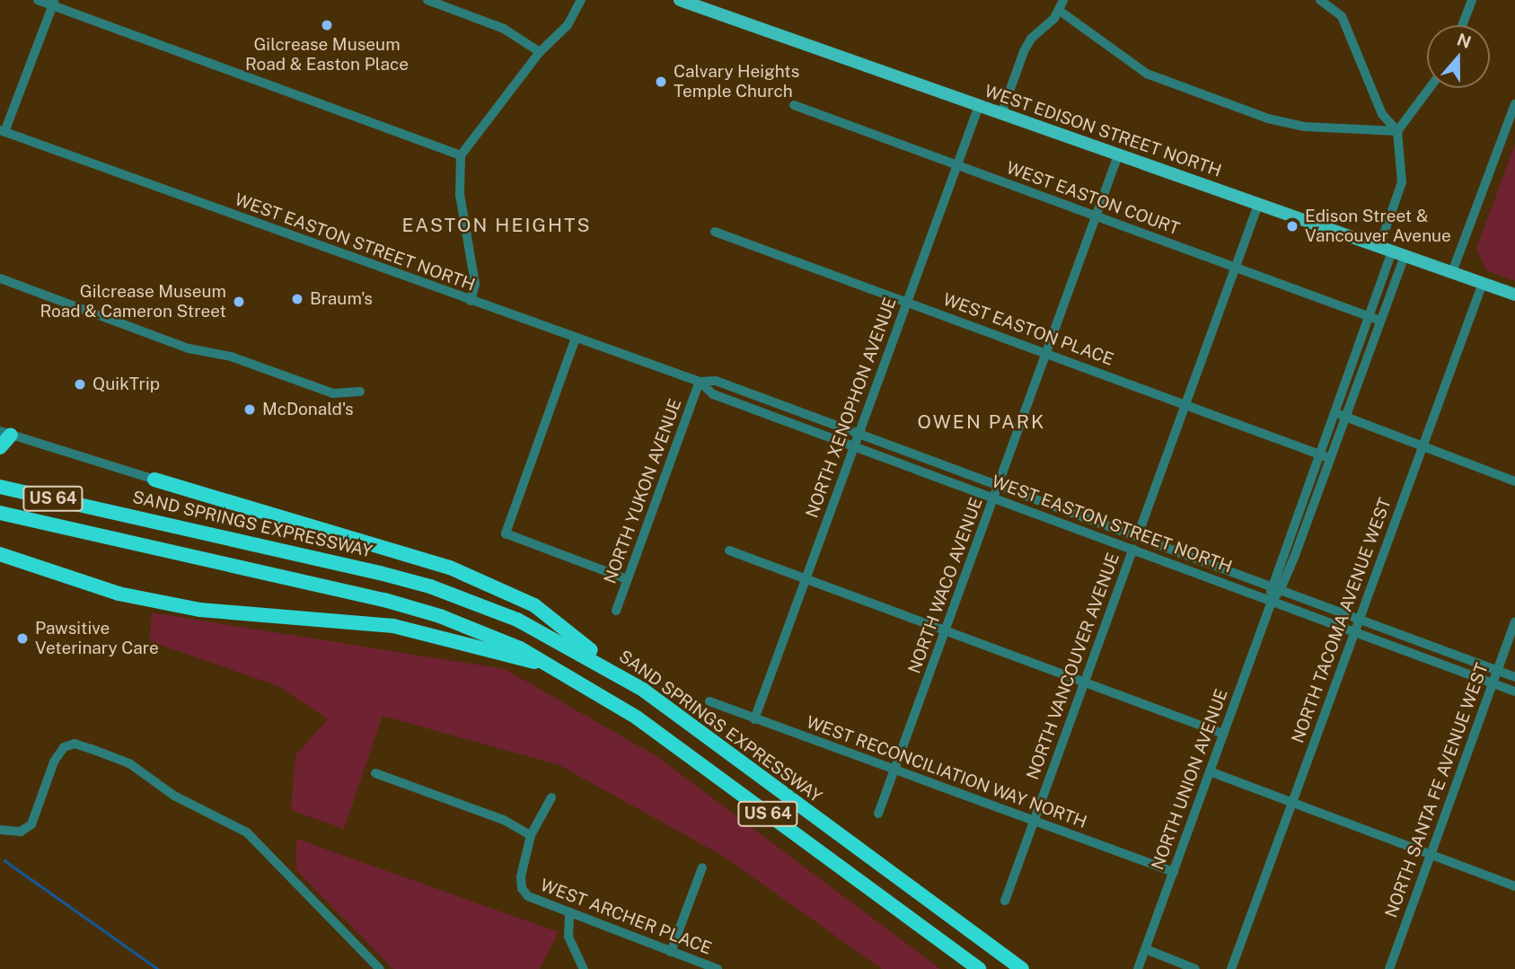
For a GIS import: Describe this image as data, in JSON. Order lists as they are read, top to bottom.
{
  "streets": {
    "highway": ["US 64", "SAND SPRINGS EXPRESSWAY"],
    "main road": ["WEST EDISON STREET NORTH"],
    "street": [
      "WEST EASTON COURT",
      "WEST EASTON STREET NORTH",
      "WEST EASTON PLACE",
      "NORTH XENOPHON AVENUE",
      "NORTH YUKON AVENUE",
      "NORTH WACO AVENUE",
      "NORTH TACOMA AVENUE WEST",
      "NORTH VANCOUVER AVENUE",
      "WEST RECONCILIATION WAY NORTH",
      "NORTH UNION AVENUE",
      "NORTH SANTA FE AVENUE WEST",
      "WEST ARCHER PLACE"
    ]
  },
  "crossings": [
    ["WEST EDISON STREET NORTH", "NORTH XENOPHON AVENUE"],
    ["WEST EDISON STREET NORTH", "NORTH WACO AVENUE"],
    ["WEST EDISON STREET NORTH", "NORTH TACOMA AVENUE WEST"],
    ["WEST EDISON STREET NORTH", "NORTH VANCOUVER AVENUE"],
    ["WEST EDISON STREET NORTH", "NORTH UNION AVENUE"],
    ["WEST EASTON COURT", "NORTH XENOPHON AVENUE"],
    ["WEST EASTON COURT", "NORTH WACO AVENUE"],
    ["WEST EASTON COURT", "NORTH VANCOUVER AVENUE"],
    ["WEST EASTON COURT", "NORTH UNION AVENUE"],
    ["WEST EASTON STREET NORTH", "NORTH XENOPHON AVENUE"],
    ["WEST EASTON STREET NORTH", "NORTH YUKON AVENUE"],
    ["WEST EASTON STREET NORTH", "NORTH WACO AVENUE"],
    ["WEST EASTON STREET NORTH", "NORTH TACOMA AVENUE WEST"],
    ["WEST EASTON STREET NORTH", "NORTH VANCOUVER AVENUE"],
    ["WEST EASTON STREET NORTH", "NORTH UNION AVENUE"],
    ["WEST EASTON STREET NORTH", "NORTH SANTA FE AVENUE WEST"],
    ["WEST EASTON PLACE", "NORTH XENOPHON AVENUE"],
    ["WEST EASTON PLACE", "NORTH WACO AVENUE"],
    ["WEST EASTON PLACE", "NORTH VANCOUVER AVENUE"],
    ["WEST EASTON PLACE", "NORTH UNION AVENUE"],
    ["NORTH XENOPHON AVENUE", "WEST RECONCILIATION WAY NORTH"],
    ["NORTH WACO AVENUE", "WEST RECONCILIATION WAY NORTH"],
    ["NORTH VANCOUVER AVENUE", "WEST RECONCILIATION WAY NORTH"],
    ["WEST RECONCILIATION WAY NORTH", "NORTH UNION AVENUE"]
  ],
  "districts": ["EASTON HEIGHTS", "OWEN PARK"],
  "places": [
    "Gilcrease Museum Road & Easton Place",
    "Calvary Heights Temple Church",
    "Edison Street & Vancouver Avenue",
    "Braum's",
    "Gilcrease Museum Road & Cameron Street",
    "QuikTrip",
    "McDonald's",
    "Pawsitive Veterinary Care"
  ],
  "north": "top"
}
